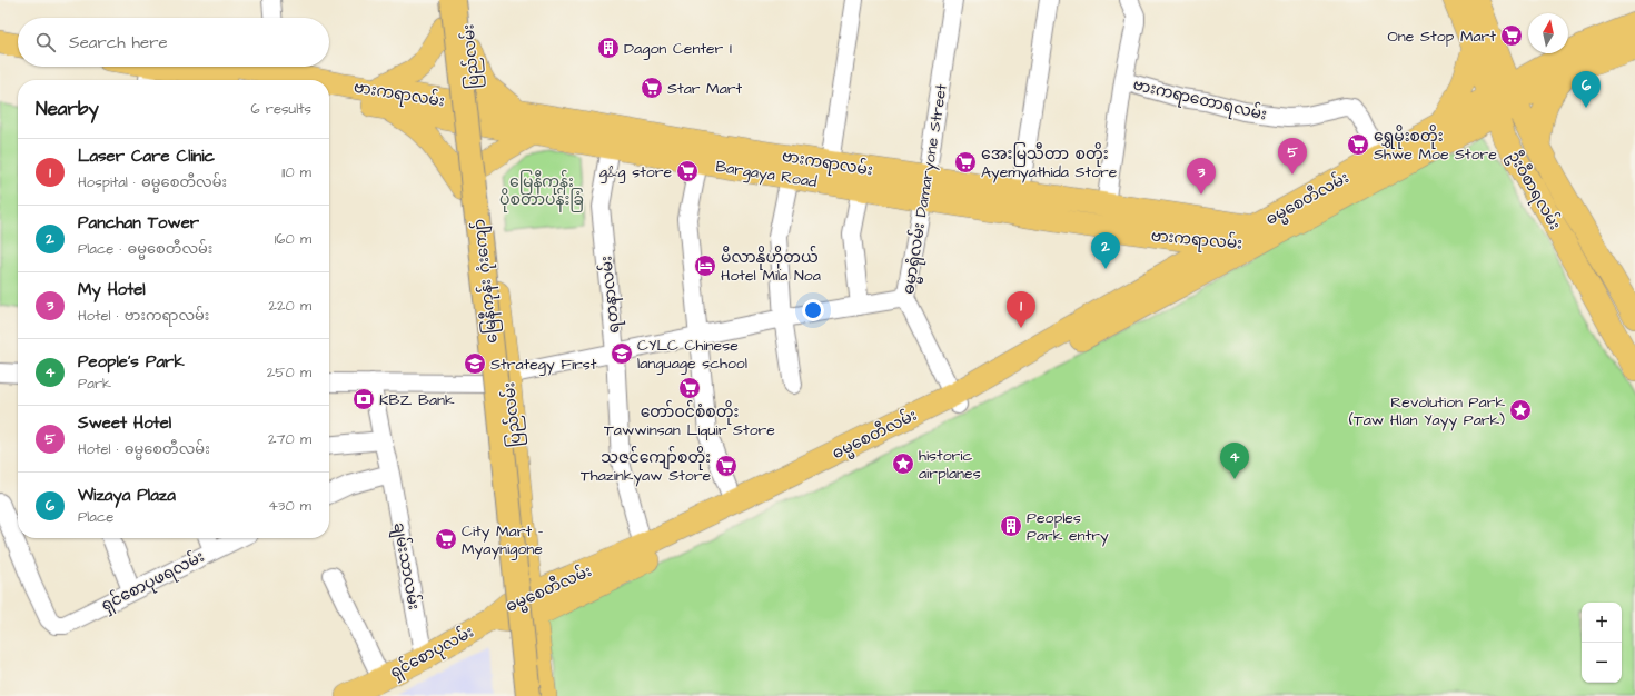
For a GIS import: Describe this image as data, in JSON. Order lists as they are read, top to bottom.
{
  "streets": {
    "highway": ["မြေနီကုန်း ဂုံးကျော်"],
    "main road": [
      "ပြည်လမ်း",
      "ဗားကရာလမ်း",
      "Bargaya Road",
      "ဦးဝီစာရလမ်း",
      "ဓမ္မစေတီလမ်း",
      "ရှင်စောပုလမ်း"
    ],
    "street": [
      "ဗားကရာတောရလမ်း",
      "ဓမ္မာရုံလမ်း Damaryone Street",
      "ရတနာလမ်း",
      "ချမ်းသာလမ်း",
      "ရှင်စောပုဖရလမ်း"
    ]
  },
  "crossings": [
    ["ပြည်လမ်း", "ဗားကရာလမ်း"],
    ["ပြည်လမ်း", "ဓမ္မစေတီလမ်း"],
    ["ပြည်လမ်း", "ရှင်စောပုလမ်း"],
    ["ဗားကရာလမ်း", "Bargaya Road"],
    ["ဗားကရာလမ်း", "ဓမ္မာရုံလမ်း Damaryone Street"],
    ["ဗားကရာလမ်း", "ဓမ္မစေတီလမ်း"],
    ["ဗားကရာတောရလမ်း", "ဓမ္မစေတီလမ်း"],
    ["Bargaya Road", "ဓမ္မာရုံလမ်း Damaryone Street"],
    ["Bargaya Road", "ရတနာလမ်း"],
    ["ဓမ္မာရုံလမ်း Damaryone Street", "ဓမ္မစေတီလမ်း"],
    ["ဦးဝီစာရလမ်း", "ဓမ္မစေတီလမ်း"],
    ["ဓမ္မစေတီလမ်း", "ရတနာလမ်း"],
    ["ဓမ္မစေတီလမ်း", "ရှင်စောပုလမ်း"],
    ["ချမ်းသာလမ်း", "ရှင်စောပုလမ်း"]
  ],
  "parks": ["မြေနီကုန်း ပိုစတာပန်းခြံ"],
  "places": {
    "supermarket": [
      "One Stop Mart",
      "Star Mart",
      "ရွှေမိုးစတိုး Shwe Moe Store",
      "အေးမြသီတာ စတိုး Ayemyathida Store",
      "g&g store",
      "တော်ဝင်စံစတိုး Tawwinsan Liquir Store",
      "သဇင်ကျော်စတိုး Thazinkyaw Store",
      "City Mart - Myaynigone"
    ],
    "building": ["Dagon Center I", "Peoples Park entry"],
    "hotel": ["မီလာနိုဟိုတယ် Hotel Mila Noa"],
    "school or university": ["CYLC Chinese language school", "Strategy First"],
    "bank": ["KBZ Bank"],
    "place": ["Revolution Park (Taw Hlan Yayy Park)", "historic airplanes"]
  },
  "north": "top",
  "page": {
    "search": "Search here",
    "pins": [
      "6",
      "5",
      "3",
      "2",
      "1",
      "4"
    ],
    "heading": ["Nearby", "6 results"],
    "list": [
      {
        "mark": "1",
        "name": "Laser Care Clinic",
        "note": "Hospital · ဓမ္မစေတီလမ်း",
        "value": "110 m"
      },
      {
        "mark": "2",
        "name": "Panchan Tower",
        "note": "Place · ဓမ္မစေတီလမ်း",
        "value": "160 m"
      },
      {
        "mark": "3",
        "name": "My Hotel",
        "note": "Hotel · ဗားကရာလမ်း",
        "value": "220 m"
      },
      {
        "mark": "4",
        "name": "People's Park",
        "note": "Park",
        "value": "250 m"
      },
      {
        "mark": "5",
        "name": "Sweet Hotel",
        "note": "Hotel · ဓမ္မစေတီလမ်း",
        "value": "270 m"
      },
      {
        "mark": "6",
        "name": "Wizaya Plaza",
        "note": "Place",
        "value": "430 m"
      }
    ],
    "map_buttons": ["+", "−"]
  }
}
